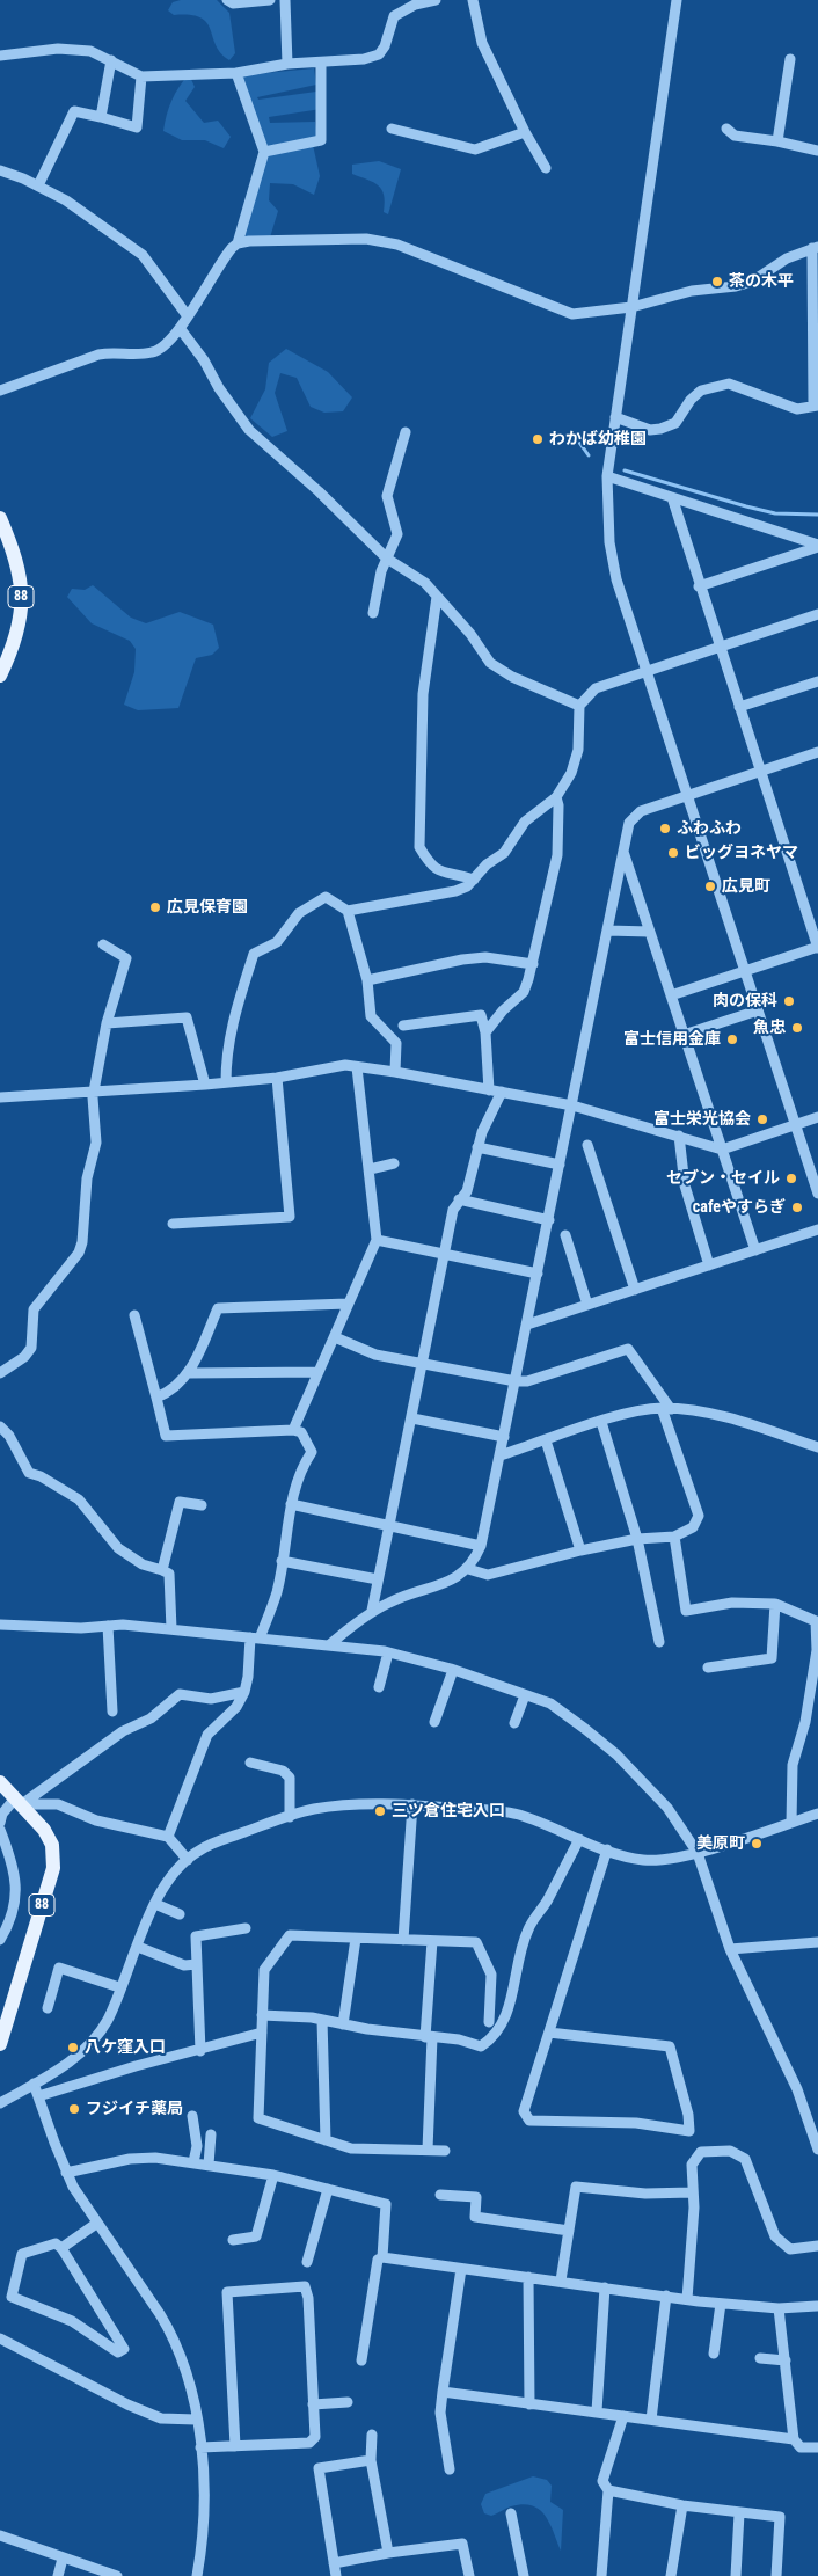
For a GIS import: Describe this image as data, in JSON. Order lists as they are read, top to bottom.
{
  "streets": {
    "main road": ["88"]
  },
  "places": [
    "茶の木平",
    "わかば幼稚園",
    "ふわふわ",
    "ビッグヨネヤマ",
    "広見町",
    "広見保育園",
    "肉の保科",
    "魚忠",
    "富士信用金庫",
    "富士栄光協会",
    "セブン・セイル",
    "cafeやすらぎ",
    "三ツ倉住宅入口",
    "美原町",
    "八ケ窪入口",
    "フジイチ薬局"
  ]
}
